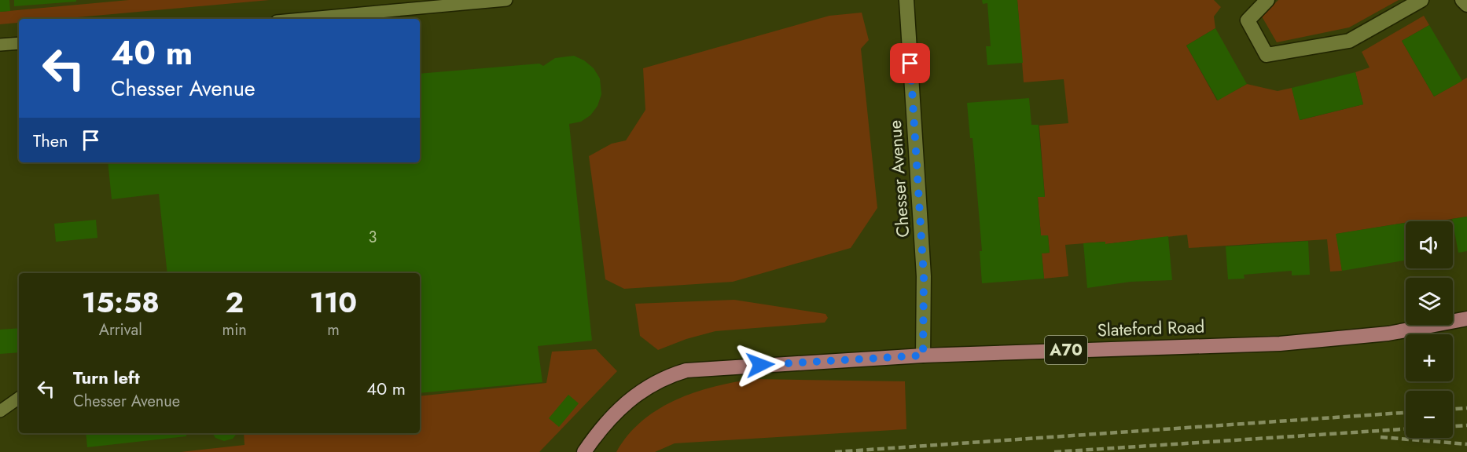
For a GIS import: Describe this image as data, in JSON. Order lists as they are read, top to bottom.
{
  "streets": {
    "main road": ["Slateford Road", "A70"],
    "street": ["Chesser Avenue"]
  },
  "crossings": [
    ["Chesser Avenue", "Slateford Road"]
  ],
  "house_numbers": ["3"],
  "page": {
    "turn": ["40 m", "Chesser Avenue"],
    "then": "Then",
    "map_buttons": ["+", "−"],
    "eta": [
      "15:58",
      "Arrival",
      "2",
      "min",
      "110",
      "m"
    ],
    "list": [
      {
        "name": "Turn left",
        "note": "Chesser Avenue",
        "value": "40 m"
      }
    ]
  }
}
